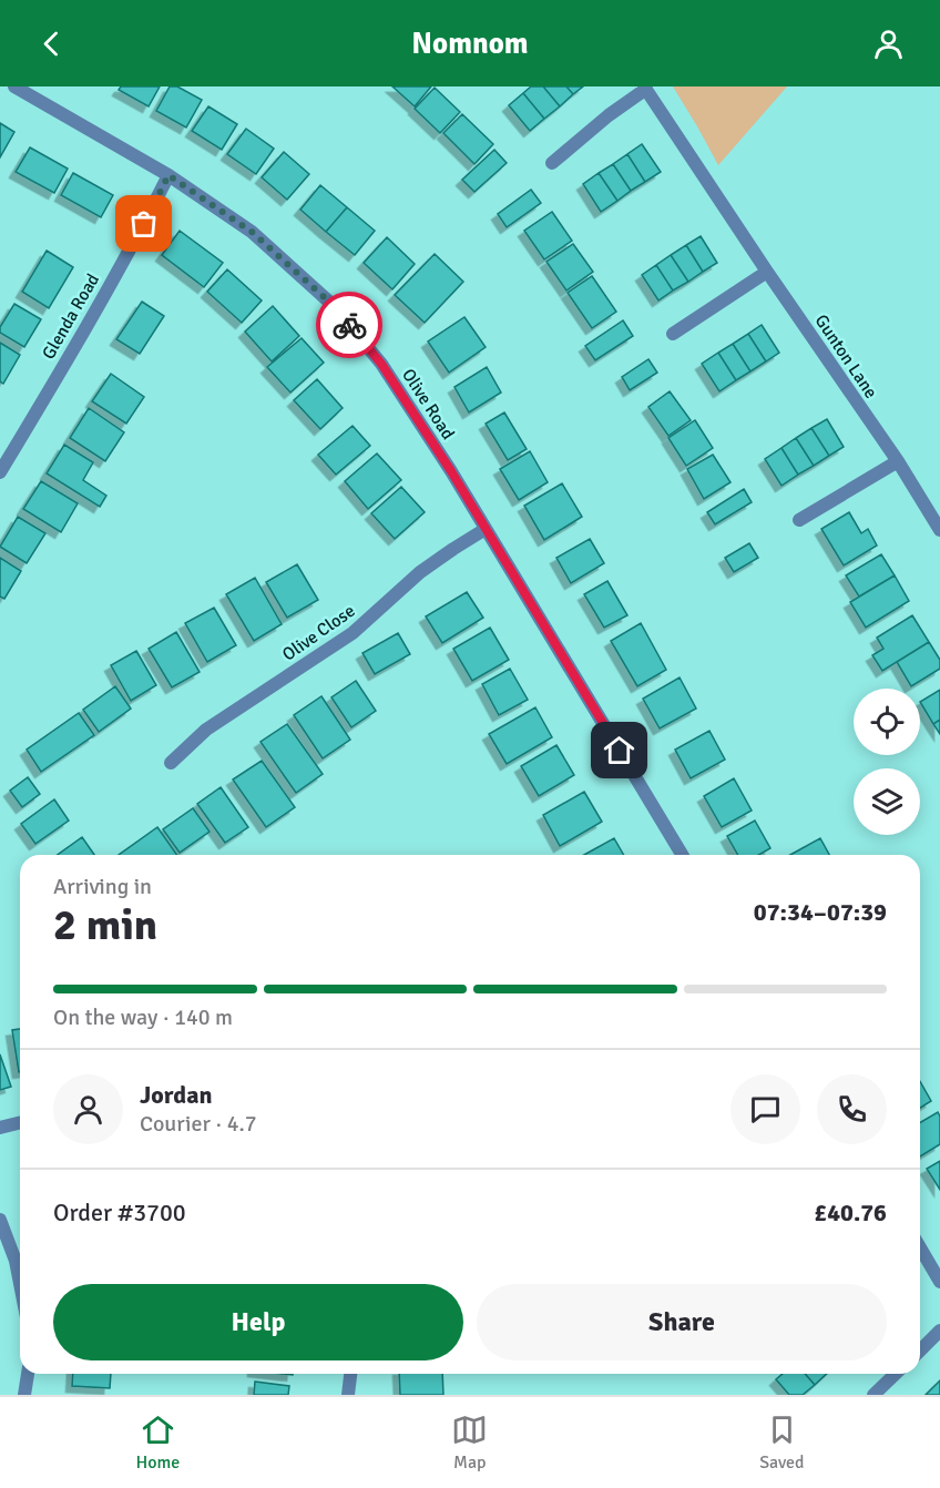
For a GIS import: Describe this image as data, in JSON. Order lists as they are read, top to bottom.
{
  "streets": {
    "street": [
      "Glenda Road",
      "Gunton Lane",
      "Olive Road",
      "Olive Close"
    ]
  },
  "crossings": [
    ["Glenda Road", "Olive Road"],
    ["Olive Road", "Olive Close"]
  ],
  "page": {
    "header": "Nomnom",
    "heading": ["2 min", "Arriving in", "07:34–07:39"],
    "panel": [
      "Jordan",
      "Courier · 4.7",
      "Order #3700",
      "£40.76"
    ],
    "bar": "On the way · 140 m",
    "buttons": ["Help", "Share"],
    "tabs": ["Home", "Map", "Saved"]
  }
}
